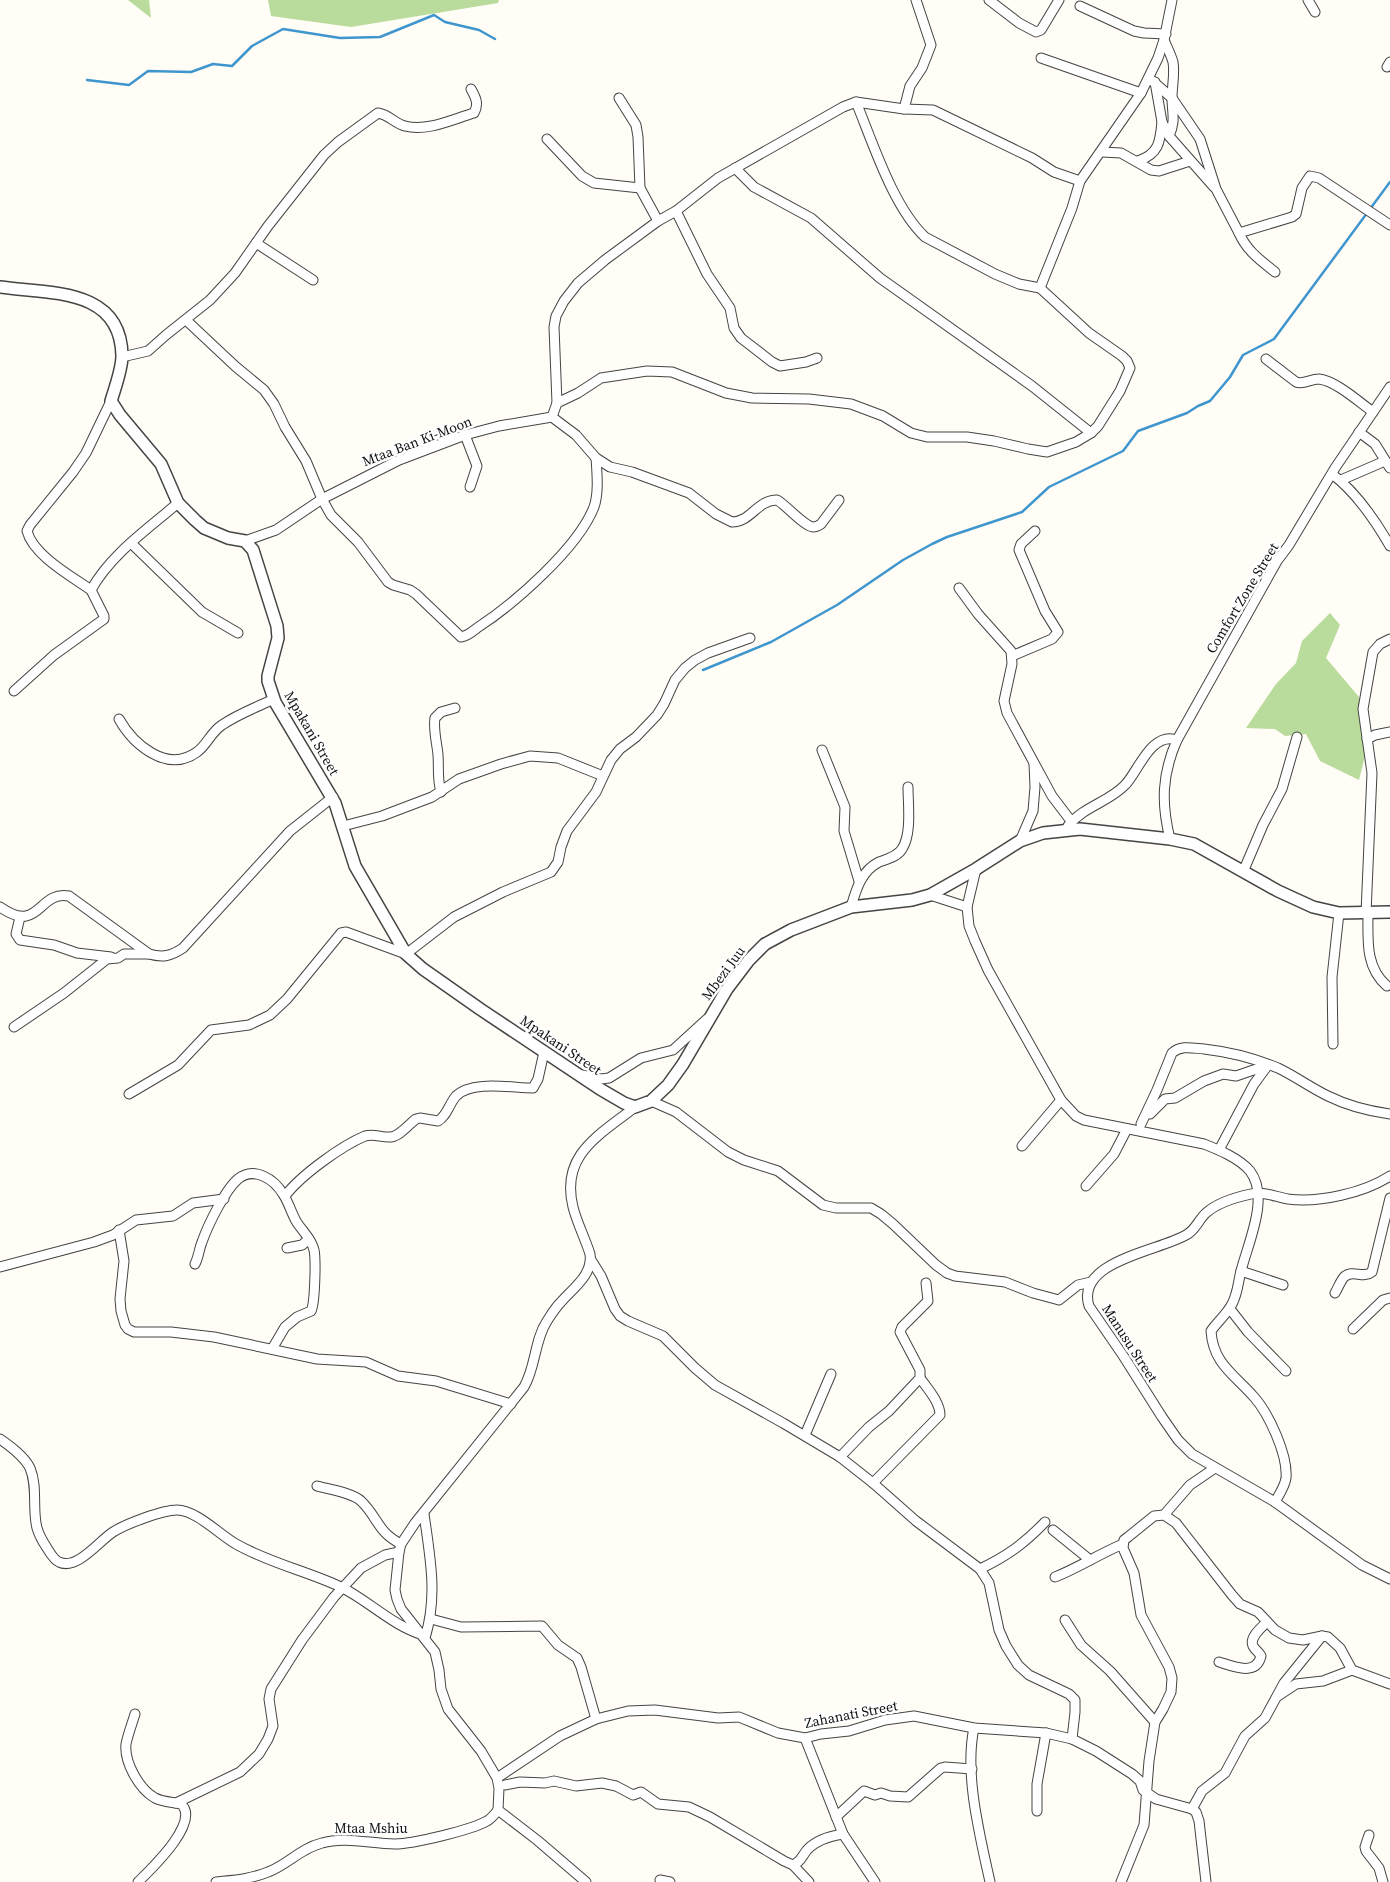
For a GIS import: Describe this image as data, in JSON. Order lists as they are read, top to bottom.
{
  "streets": {
    "street": [
      "Mtaa Ban Ki-Moon",
      "Comfort Zone Street",
      "Mpakani Street",
      "Mbezi Juu",
      "Manusu Street",
      "Zahanati Street",
      "Mtaa Mshiu"
    ]
  },
  "crossings": [
    ["Mtaa Ban Ki-Moon", "Mpakani Street"],
    ["Comfort Zone Street", "Mbezi Juu"]
  ]
}
